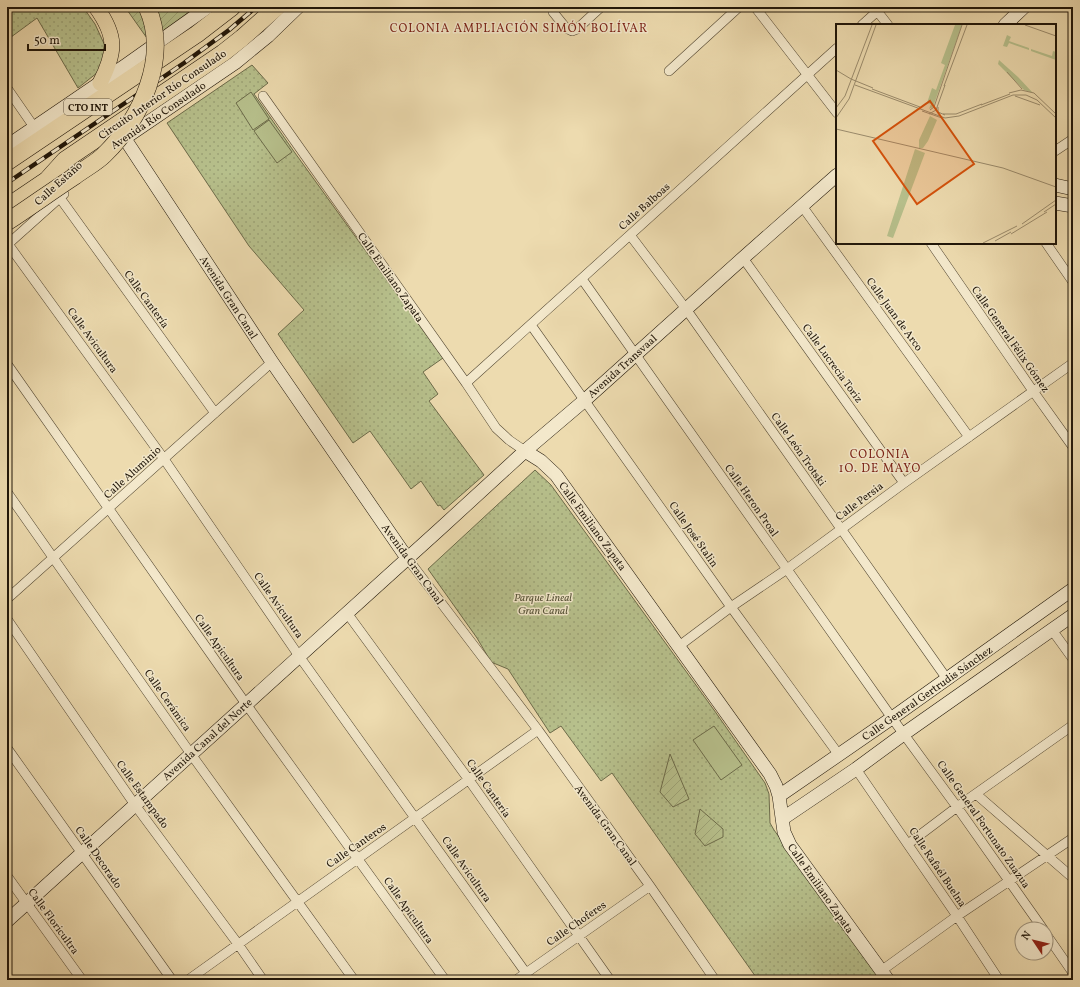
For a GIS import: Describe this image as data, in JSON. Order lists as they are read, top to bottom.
{
  "streets": {
    "highway": ["Circuito Interior Río Consulado", "CTO INT", "Avenida Río Consulado"],
    "street": [
      "Calle Estaño",
      "Calle Balboas",
      "Calle Emiliano Zapata",
      "Avenida Gran Canal",
      "Calle Cantería",
      "Calle Juan de Arco",
      "Calle General Félix Gómez",
      "Calle Avicultura",
      "Calle Lucrecia Toriz",
      "Avenida Transvaal",
      "Calle León Trotski",
      "Calle Aluminio",
      "Calle Heron Proal",
      "Calle Persia",
      "Calle José Stalin",
      "Calle Apicultura",
      "Calle General Gertrudis Sánchez",
      "Calle Cerámica",
      "Avenida Canal del Norte",
      "Calle Estampado",
      "Calle General Fortunato Zuazua",
      "Calle Canteros",
      "Calle Decorado",
      "Calle Rafaél Buelna",
      "Calle Floricultra",
      "Calle Choferes"
    ]
  },
  "crossings": [
    ["Circuito Interior Río Consulado", "Avenida Río Consulado"],
    ["Avenida Río Consulado", "Calle Estaño"],
    ["Avenida Río Consulado", "Avenida Gran Canal"],
    ["Calle Estaño", "Avenida Gran Canal"],
    ["Calle Estaño", "Calle Cantería"],
    ["Calle Estaño", "Calle Avicultura"],
    ["Calle Balboas", "Calle Emiliano Zapata"],
    ["Calle Balboas", "Calle León Trotski"],
    ["Calle Balboas", "Calle Heron Proal"],
    ["Calle Balboas", "Calle José Stalin"],
    ["Calle Emiliano Zapata", "Avenida Transvaal"],
    ["Calle Emiliano Zapata", "Calle Persia"],
    ["Calle Emiliano Zapata", "Calle General Gertrudis Sánchez"],
    ["Avenida Gran Canal", "Avenida Transvaal"],
    ["Avenida Gran Canal", "Calle Aluminio"],
    ["Avenida Gran Canal", "Avenida Canal del Norte"],
    ["Avenida Gran Canal", "Calle Canteros"],
    ["Avenida Gran Canal", "Calle Choferes"],
    ["Calle Cantería", "Calle Aluminio"],
    ["Calle Cantería", "Avenida Canal del Norte"],
    ["Calle Cantería", "Calle Canteros"],
    ["Calle Cantería", "Calle Choferes"],
    ["Calle Juan de Arco", "Avenida Transvaal"],
    ["Calle Juan de Arco", "Calle Persia"],
    ["Calle General Félix Gómez", "Calle Persia"],
    ["Calle Avicultura", "Calle Aluminio"],
    ["Calle Avicultura", "Avenida Canal del Norte"],
    ["Calle Avicultura", "Calle Canteros"],
    ["Calle Avicultura", "Calle Choferes"],
    ["Calle Lucrecia Toriz", "Avenida Transvaal"],
    ["Calle Lucrecia Toriz", "Calle Persia"],
    ["Avenida Transvaal", "Calle León Trotski"],
    ["Avenida Transvaal", "Calle Heron Proal"],
    ["Avenida Transvaal", "Calle José Stalin"],
    ["Avenida Transvaal", "Avenida Canal del Norte"],
    ["Calle León Trotski", "Calle Persia"],
    ["Calle León Trotski", "Calle General Gertrudis Sánchez"],
    ["Calle Aluminio", "Calle Apicultura"],
    ["Calle Aluminio", "Calle Cerámica"],
    ["Calle Heron Proal", "Calle Persia"],
    ["Calle Heron Proal", "Calle General Gertrudis Sánchez"],
    ["Calle Heron Proal", "Calle General Fortunato Zuazua"],
    ["Calle Persia", "Calle José Stalin"],
    ["Calle José Stalin", "Calle General Gertrudis Sánchez"],
    ["Calle Apicultura", "Avenida Canal del Norte"],
    ["Calle Apicultura", "Calle Canteros"],
    ["Calle General Gertrudis Sánchez", "Calle General Fortunato Zuazua"],
    ["Calle General Gertrudis Sánchez", "Calle Rafaél Buelna"],
    ["Calle Cerámica", "Avenida Canal del Norte"],
    ["Calle Cerámica", "Calle Canteros"],
    ["Avenida Canal del Norte", "Calle Estampado"],
    ["Avenida Canal del Norte", "Calle Decorado"],
    ["Avenida Canal del Norte", "Calle Floricultra"],
    ["Calle Estampado", "Calle Canteros"]
  ],
  "districts": ["COLONIA AMPLIACIÓN SIMÓN BOLÍVAR", "COLONIA 1O. DE MAYO"],
  "parks": ["Parque Lineal Gran Canal"],
  "scale_bar": "50 m",
  "north": "top left"
}
